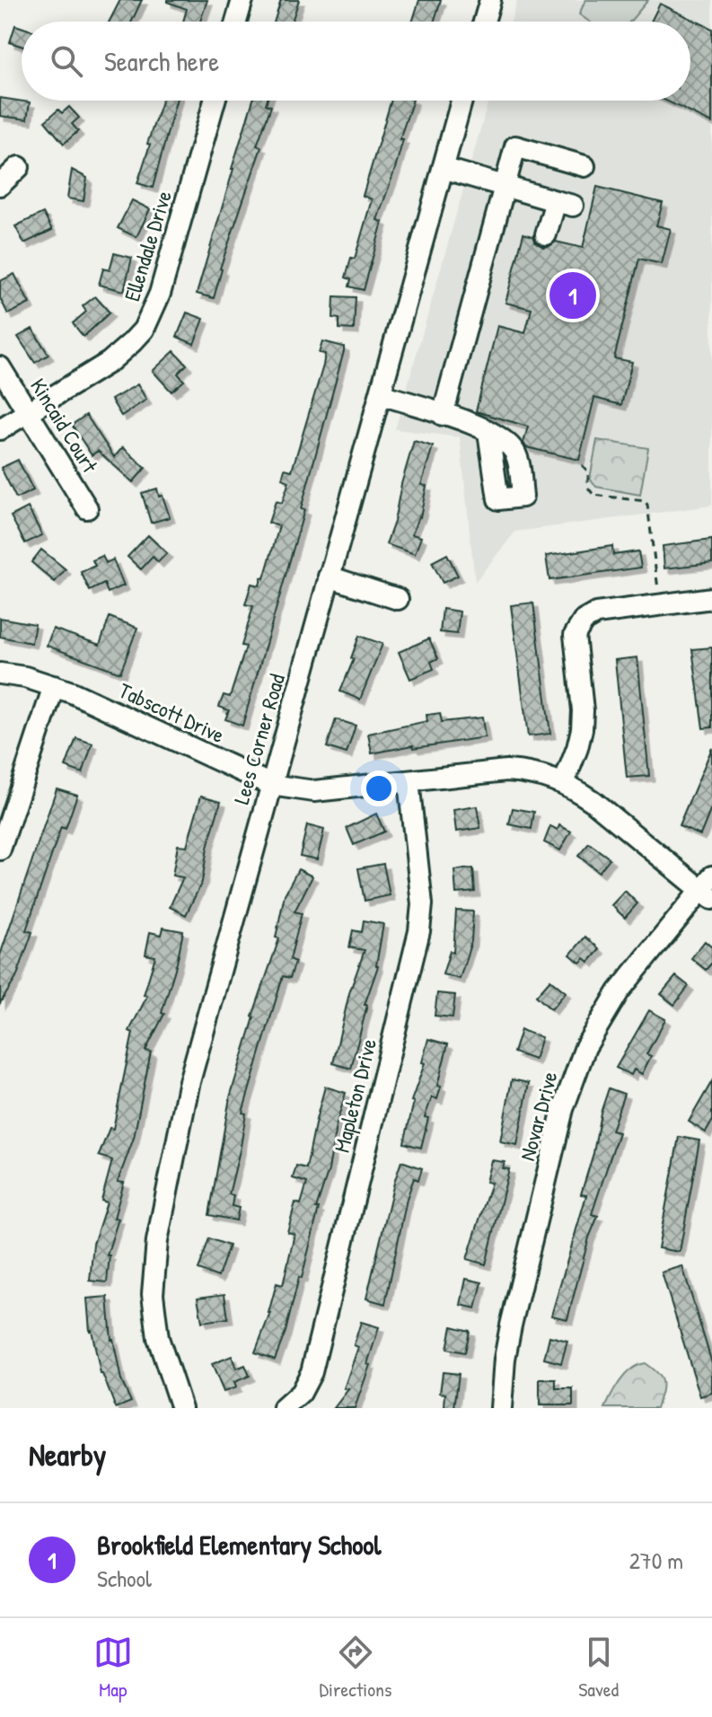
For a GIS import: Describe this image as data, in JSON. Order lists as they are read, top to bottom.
{
  "streets": {
    "street": [
      "Ellendale Drive",
      "Kincaid Court",
      "Tabscott Drive",
      "Lees Corner Road",
      "Mapleton Drive",
      "Novar Drive"
    ]
  },
  "crossings": [
    ["Ellendale Drive", "Kincaid Court"],
    ["Tabscott Drive", "Lees Corner Road"],
    ["Tabscott Drive", "Mapleton Drive"],
    ["Tabscott Drive", "Novar Drive"]
  ],
  "page": {
    "search": "Search here",
    "pins": "1",
    "heading": "Nearby",
    "list": [
      {
        "mark": "1",
        "name": "Brookfield Elementary School",
        "note": "School",
        "value": "270 m"
      }
    ],
    "nav": ["Map", "Directions", "Saved"]
  }
}
